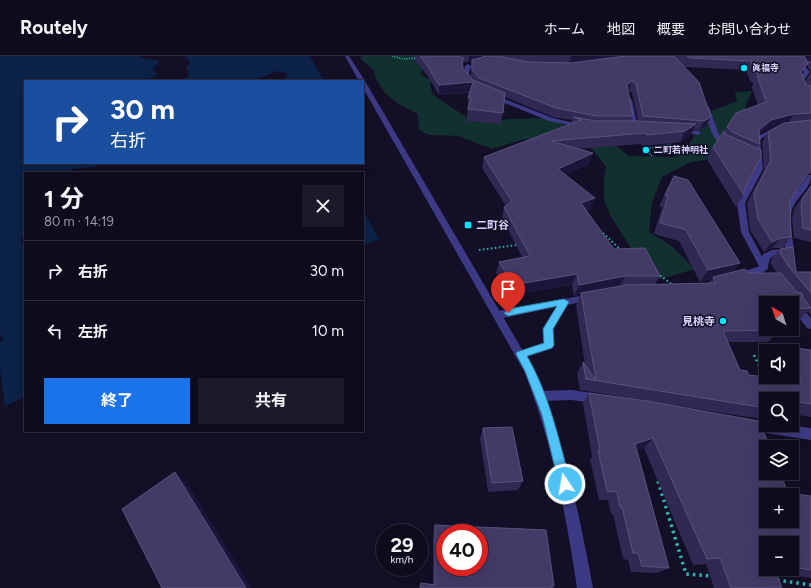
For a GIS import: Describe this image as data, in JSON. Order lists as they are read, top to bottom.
{
  "places": {
    "other": ["眞福寺", "二町若神明社", "見桃寺"],
    "transit": ["二町谷"]
  },
  "north": "top left",
  "page": {
    "header": "Routely",
    "nav": [
      "ホーム",
      "地図",
      "概要",
      "お問い合わせ"
    ],
    "turn": ["30 m", "右折"],
    "heading": ["1 分", "80 m · 14:19"],
    "list": [
      {
        "name": "右折",
        "value": "30 m"
      },
      {
        "name": "左折",
        "value": "10 m"
      }
    ],
    "map_buttons": ["+", "−"],
    "buttons": ["終了", "共有"],
    "speed": "29 km/h",
    "limit": "40"
  }
}
